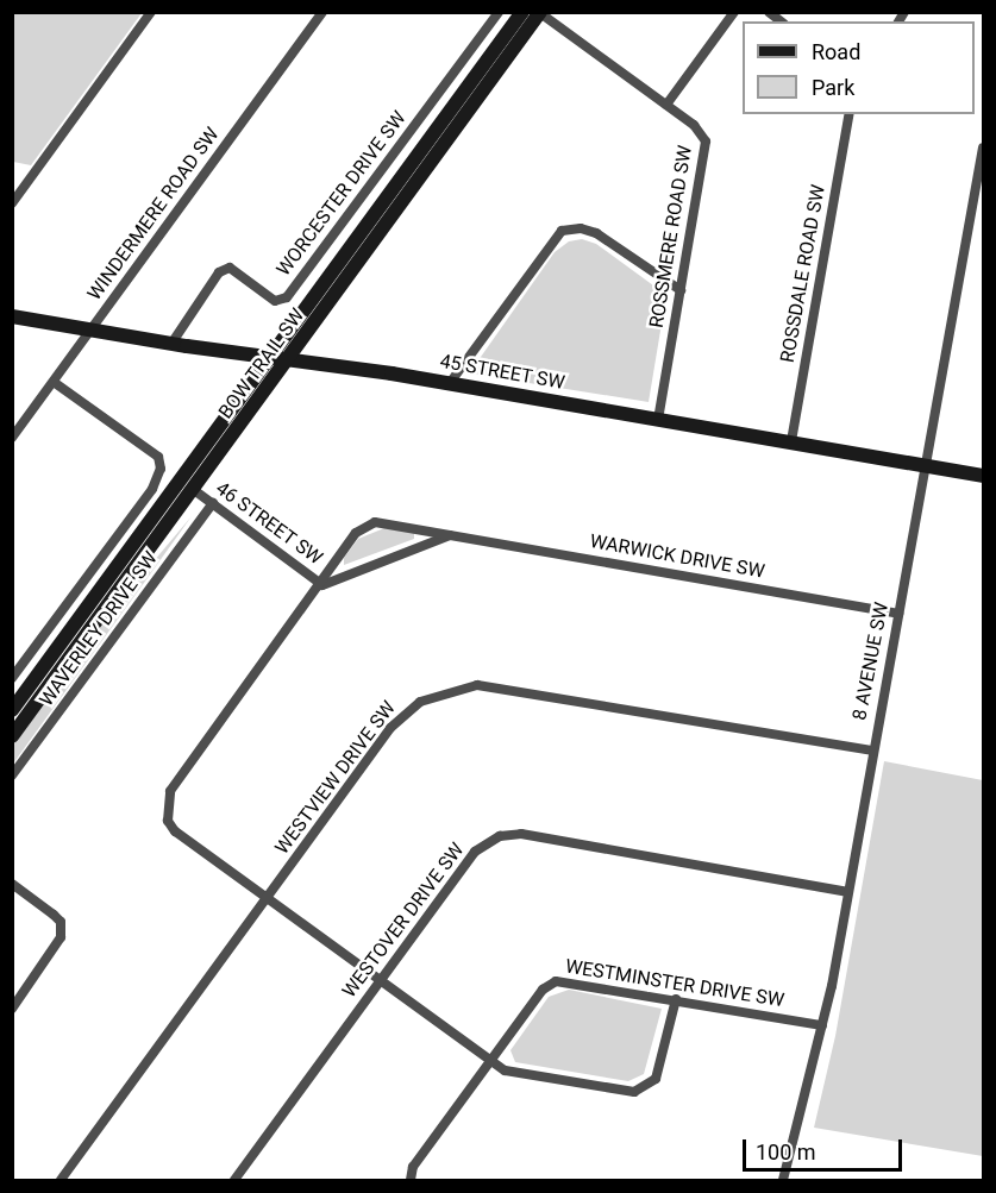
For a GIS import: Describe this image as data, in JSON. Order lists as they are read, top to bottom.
{
  "streets": {
    "main road": ["BOW TRAIL SW", "45 STREET SW"],
    "street": [
      "WORCESTER DRIVE SW",
      "WINDERMERE ROAD SW",
      "ROSSMERE ROAD SW",
      "ROSSDALE ROAD SW",
      "46 STREET SW",
      "WARWICK DRIVE SW",
      "WAVERLEY DRIVE SW",
      "8 AVENUE SW",
      "WESTVIEW DRIVE SW",
      "WESTOVER DRIVE SW",
      "WESTMINSTER DRIVE SW"
    ]
  },
  "crossings": [
    ["WORCESTER DRIVE SW", "45 STREET SW"],
    ["WINDERMERE ROAD SW", "45 STREET SW"],
    ["ROSSMERE ROAD SW", "BOW TRAIL SW"],
    ["ROSSMERE ROAD SW", "45 STREET SW"],
    ["ROSSDALE ROAD SW", "45 STREET SW"],
    ["BOW TRAIL SW", "45 STREET SW"],
    ["BOW TRAIL SW", "46 STREET SW"],
    ["45 STREET SW", "8 AVENUE SW"],
    ["46 STREET SW", "WARWICK DRIVE SW"],
    ["46 STREET SW", "WAVERLEY DRIVE SW"],
    ["WARWICK DRIVE SW", "8 AVENUE SW"],
    ["WARWICK DRIVE SW", "WESTVIEW DRIVE SW"],
    ["8 AVENUE SW", "WESTVIEW DRIVE SW"],
    ["8 AVENUE SW", "WESTOVER DRIVE SW"],
    ["8 AVENUE SW", "WESTMINSTER DRIVE SW"]
  ],
  "legend": ["Road", "Park"],
  "scale_bar": "100 m"
}
